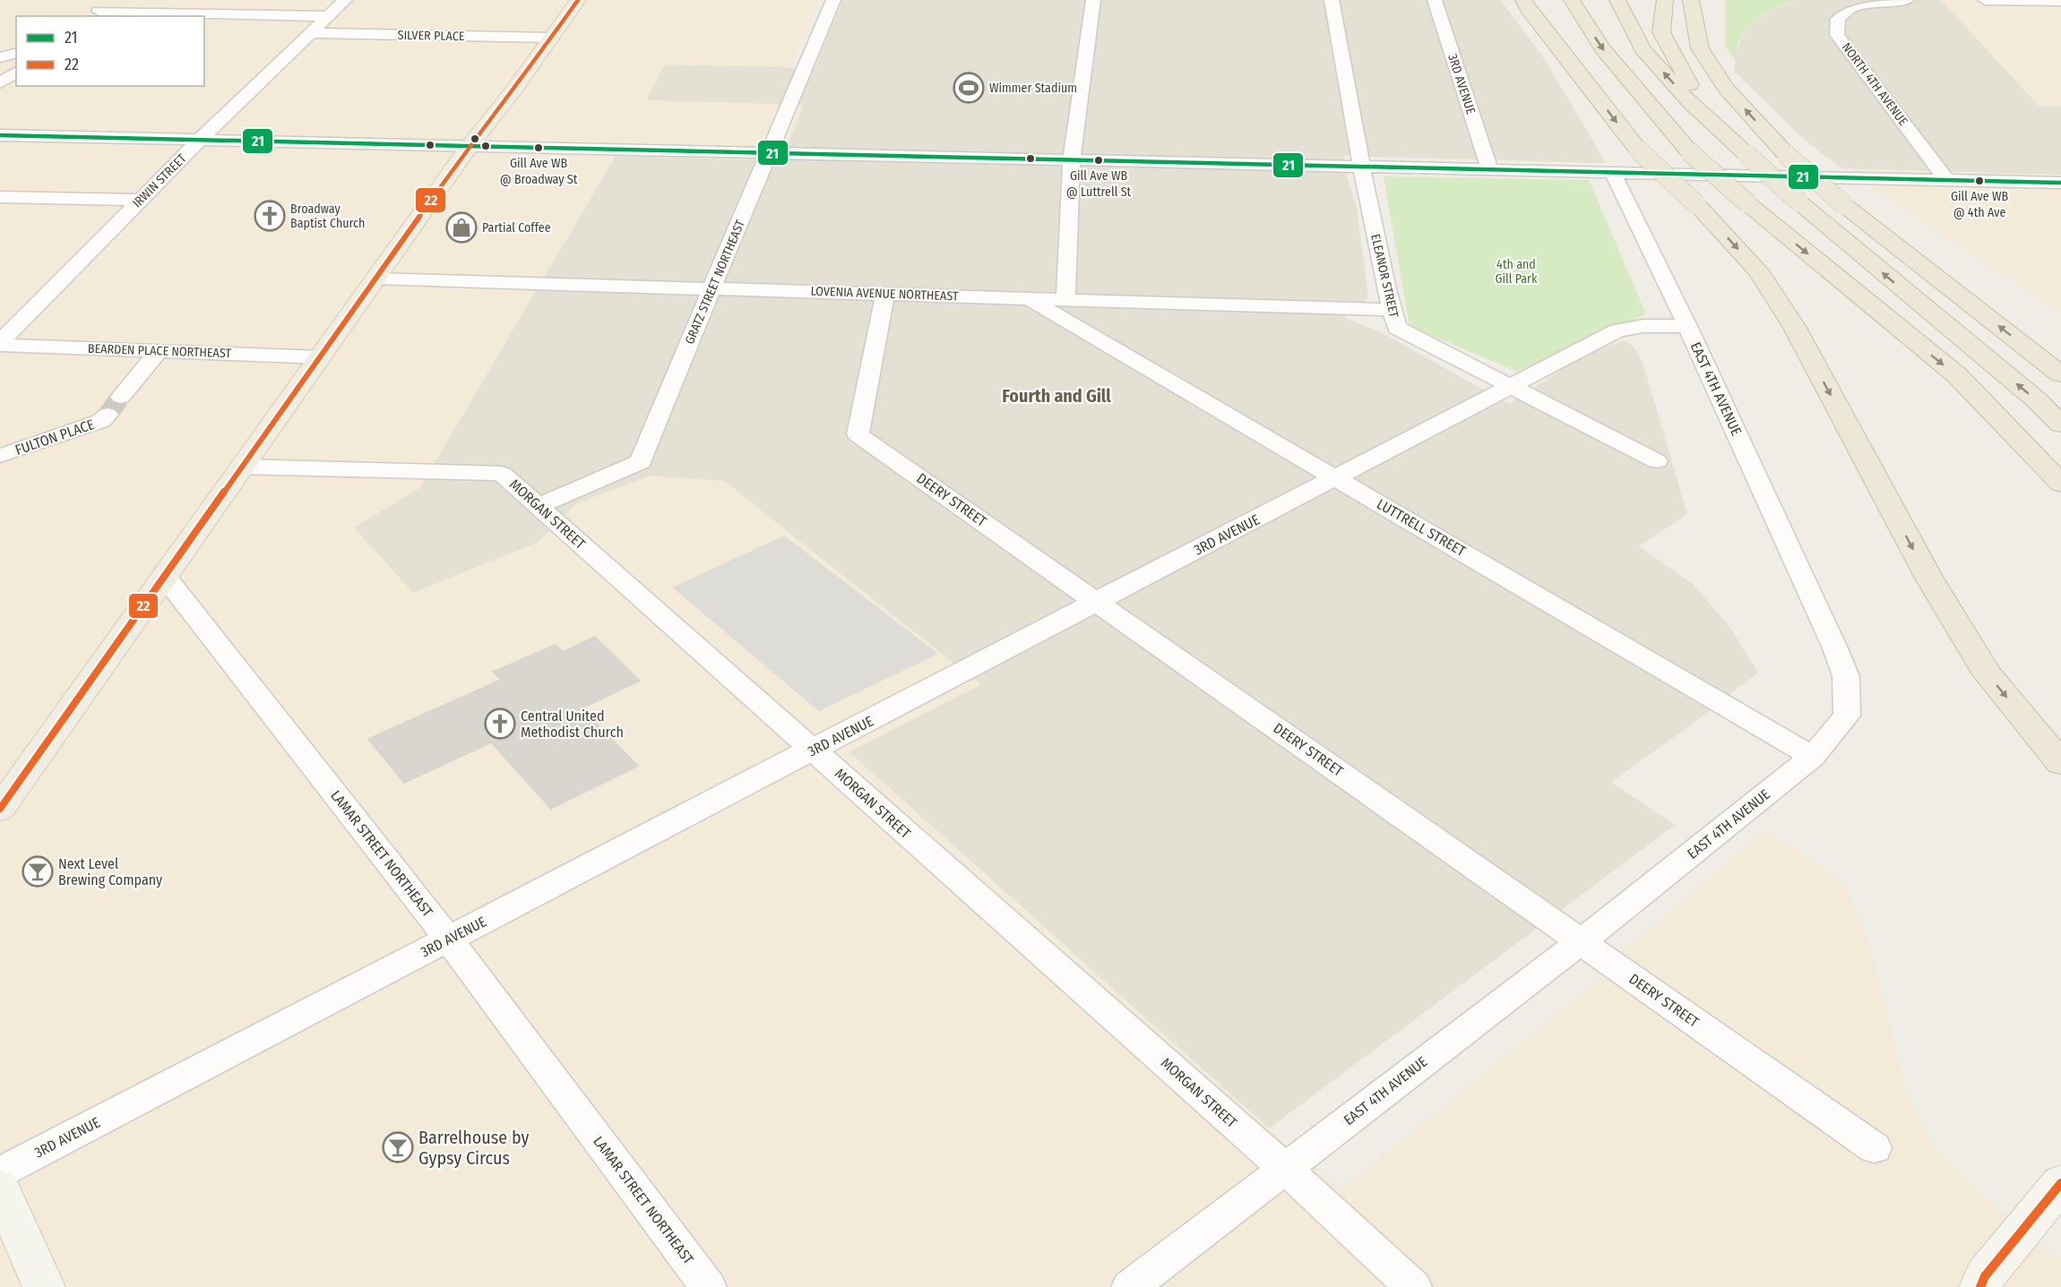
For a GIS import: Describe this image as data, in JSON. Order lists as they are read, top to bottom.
{
  "streets": {
    "street": [
      "SILVER PLACE",
      "3RD AVENUE",
      "NORTH 4TH AVENUE",
      "IRWIN STREET",
      "ELEANOR STREET",
      "GRATZ STREET NORTHEAST",
      "LOVENIA AVENUE NORTHEAST",
      "BEARDEN PLACE NORTHEAST",
      "EAST 4TH AVENUE",
      "FULTON PLACE",
      "DEERY STREET",
      "MORGAN STREET",
      "LUTTRELL STREET",
      "LAMAR STREET NORTHEAST"
    ]
  },
  "crossings": [
    ["SILVER PLACE", "IRWIN STREET"],
    ["3RD AVENUE", "ELEANOR STREET"],
    ["3RD AVENUE", "EAST 4TH AVENUE"],
    ["3RD AVENUE", "DEERY STREET"],
    ["3RD AVENUE", "MORGAN STREET"],
    ["3RD AVENUE", "LUTTRELL STREET"],
    ["3RD AVENUE", "LAMAR STREET NORTHEAST"],
    ["IRWIN STREET", "BEARDEN PLACE NORTHEAST"],
    ["ELEANOR STREET", "LOVENIA AVENUE NORTHEAST"],
    ["GRATZ STREET NORTHEAST", "LOVENIA AVENUE NORTHEAST"],
    ["GRATZ STREET NORTHEAST", "MORGAN STREET"],
    ["LOVENIA AVENUE NORTHEAST", "DEERY STREET"],
    ["LOVENIA AVENUE NORTHEAST", "LUTTRELL STREET"],
    ["EAST 4TH AVENUE", "DEERY STREET"],
    ["EAST 4TH AVENUE", "MORGAN STREET"],
    ["EAST 4TH AVENUE", "LUTTRELL STREET"]
  ],
  "districts": ["Fourth and Gill"],
  "parks": ["4th and Gill Park"],
  "places": {
    "sports": ["Wimmer Stadium"],
    "other": ["Gill Ave WB @ Broadway St", "Gill Ave WB @ Luttrell St", "Gill Ave WB @ 4th Ave"],
    "church": ["Broadway Baptist Church", "Central United Methodist Church"],
    "shop": ["Partial Coffee"],
    "bar": ["Next Level Brewing Company", "Barrelhouse by Gypsy Circus"]
  },
  "lines": ["transit line 22", "transit line 21"],
  "legend": ["21", "22"]
}
